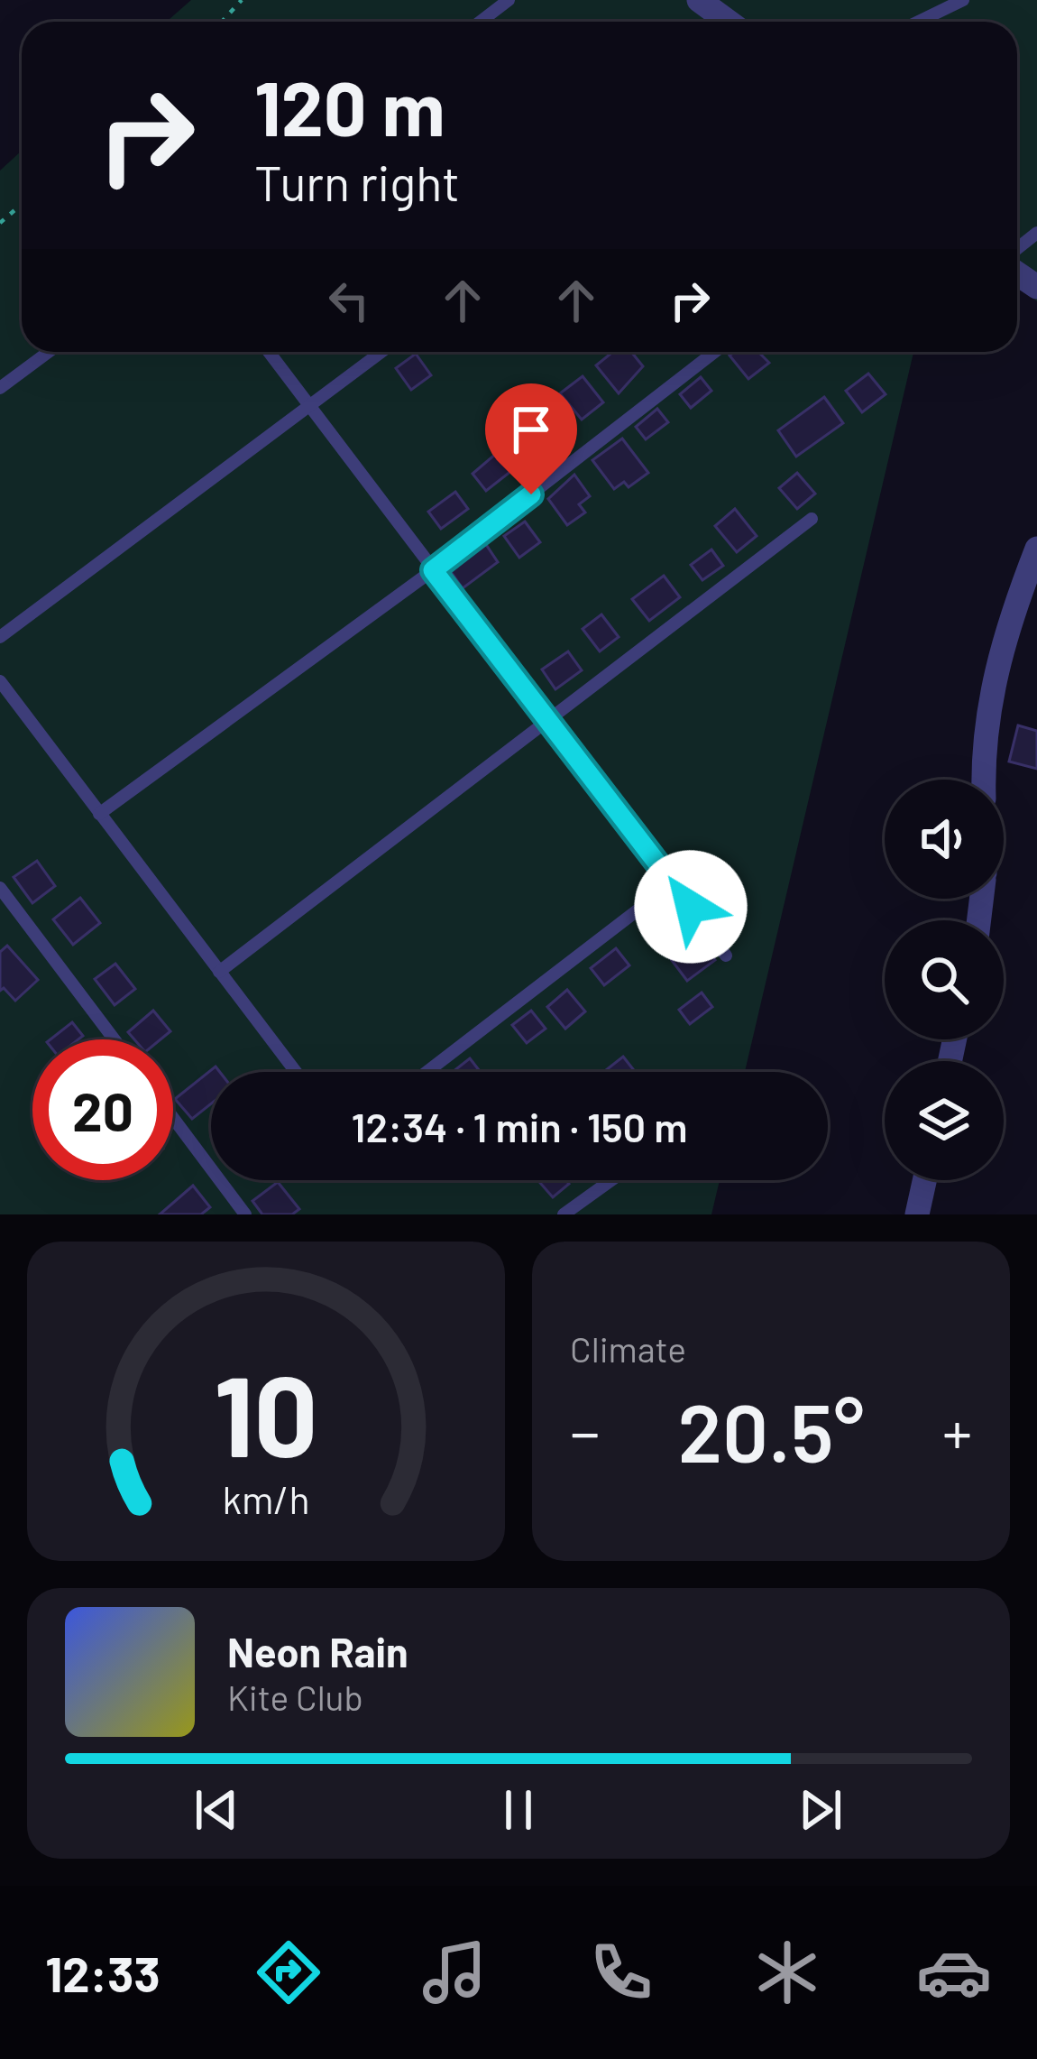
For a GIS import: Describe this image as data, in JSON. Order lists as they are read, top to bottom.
{
  "page": {
    "turn": ["120 m", "Turn right"],
    "limit": "20",
    "trip": "12:34 · 1 min · 150 m",
    "tile": "Climate",
    "heat": ["−", "20.5°", "+"],
    "song": ["Neon Rain", "Kite Club"],
    "tabs": "12:33",
    "gauge": ["10", "km/h"]
  }
}
